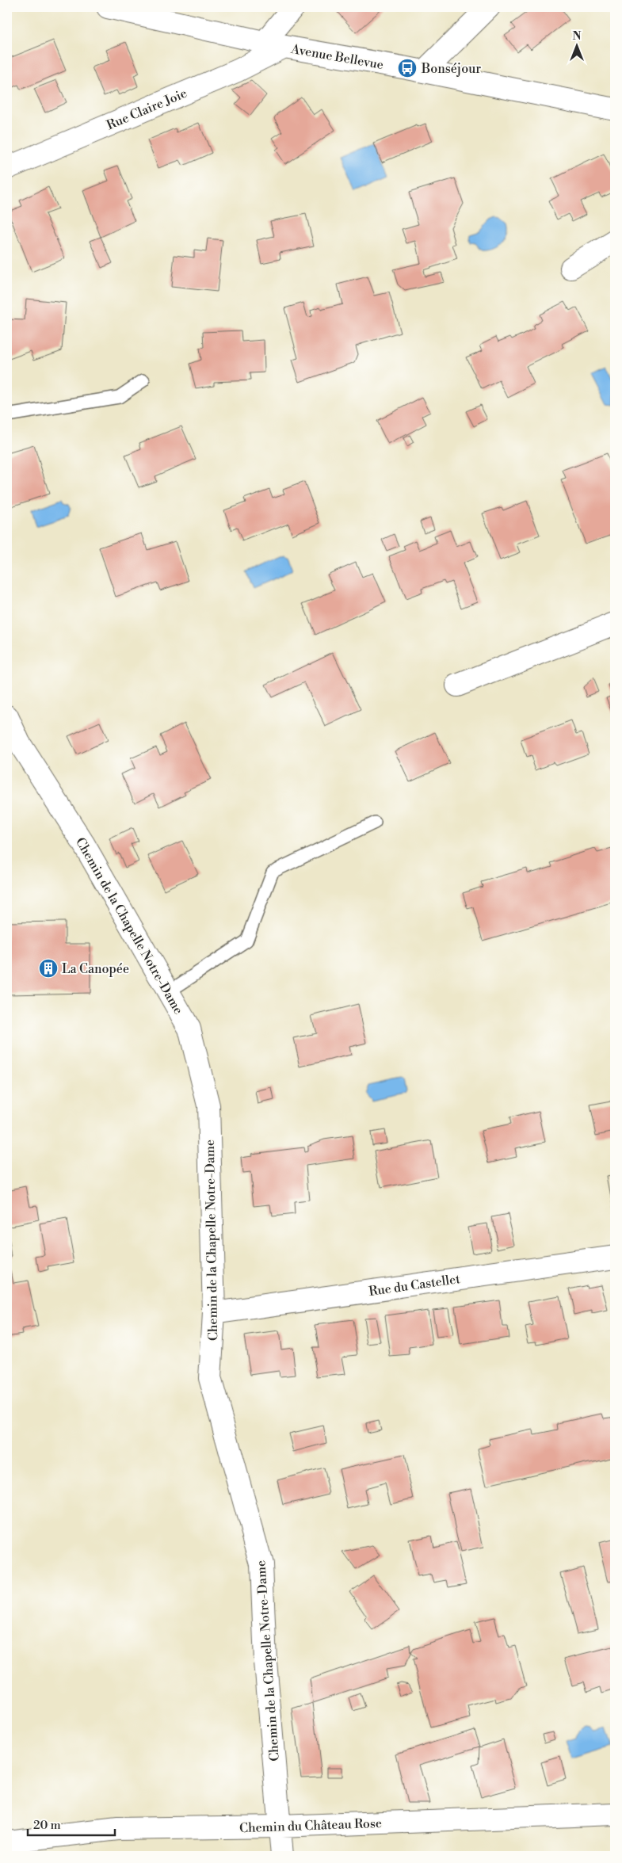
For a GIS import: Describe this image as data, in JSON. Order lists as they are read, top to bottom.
{
  "streets": {
    "street": [
      "Avenue Bellevue",
      "Rue Claire Joie",
      "Chemin de la Chapelle Notre-Dame",
      "Rue du Castellet",
      "Chemin du Château Rose"
    ]
  },
  "crossings": [
    ["Avenue Bellevue", "Rue Claire Joie"],
    ["Chemin de la Chapelle Notre-Dame", "Rue du Castellet"],
    ["Chemin de la Chapelle Notre-Dame", "Chemin du Château Rose"]
  ],
  "places": {
    "bus stop": ["Bonséjour"],
    "building": ["La Canopée"]
  },
  "scale_bar": "20 m",
  "north": "top"
}
